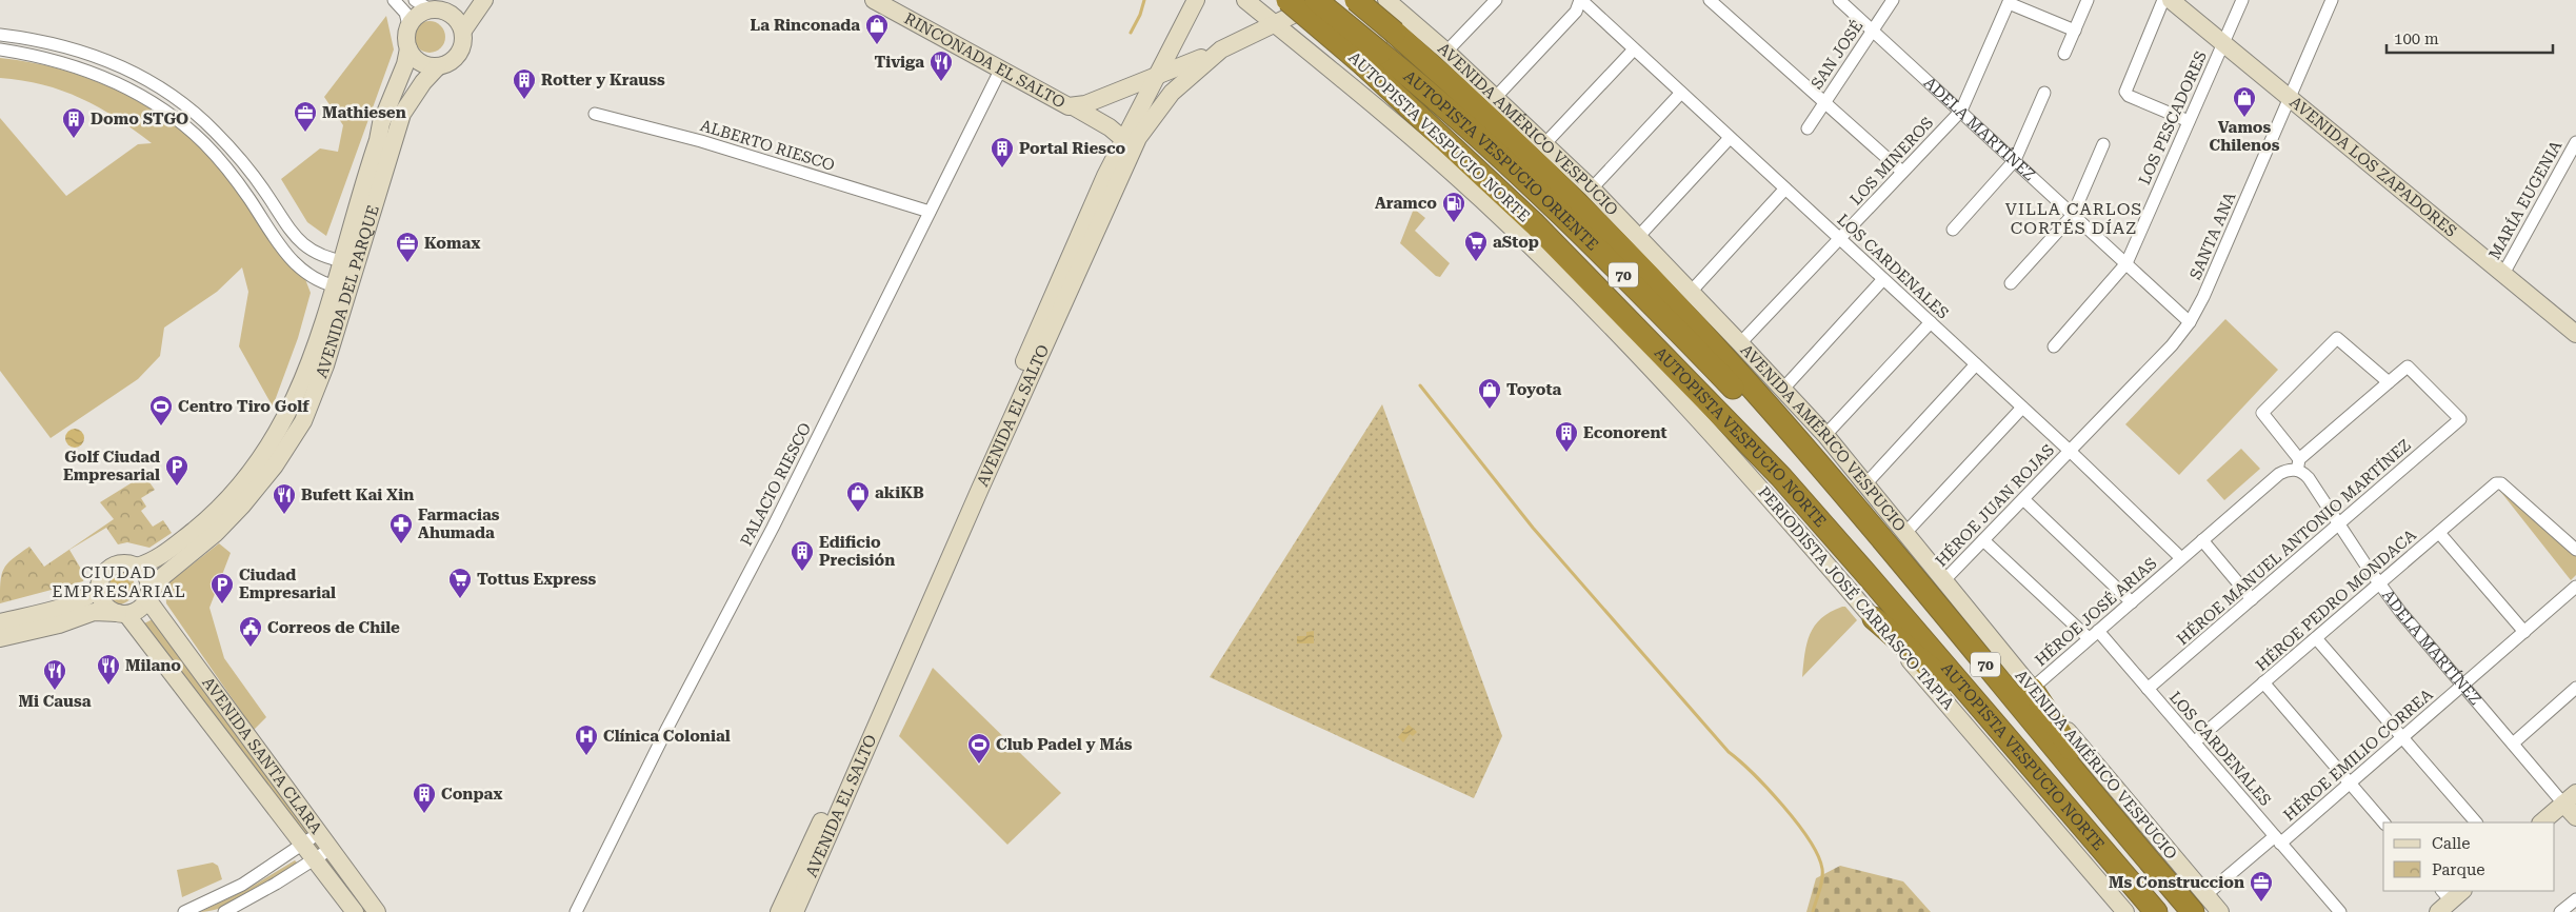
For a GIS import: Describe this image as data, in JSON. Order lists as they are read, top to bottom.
{
  "streets": {
    "highway": ["AUTOPISTA VESPUCIO NORTE", "AUTOPISTA VESPUCIO ORIENTE", "70"],
    "main road": [
      "RINCONADA EL SALTO",
      "ADELA MARTÍNEZ",
      "AVENIDA AMÉRICO VESPUCIO",
      "AVENIDA LOS ZAPADORES",
      "AVENIDA DEL PARQUE",
      "AVENIDA EL SALTO",
      "PERIODISTA JOSÉ CARRASCO TAPIA",
      "AVENIDA SANTA CLARA"
    ],
    "street": [
      "SAN JOSÉ",
      "LOS PESCADORES",
      "ALBERTO RIESCO",
      "LOS MINEROS",
      "MARÍA EUGENIA",
      "SANTA ANA",
      "LOS CARDENALES",
      "PALACIO RIESCO",
      "HÉROE JUAN ROJAS",
      "HÉROE MANUEL ANTONIO MARTÍNEZ",
      "HÉROE PEDRO MONDACA",
      "HÉROE JOSÉ ARIAS",
      "HÉROE EMILIO CORREA"
    ]
  },
  "crossings": [
    ["SAN JOSÉ", "ADELA MARTÍNEZ"],
    ["RINCONADA EL SALTO", "AVENIDA EL SALTO"],
    ["RINCONADA EL SALTO", "PALACIO RIESCO"],
    ["LOS PESCADORES", "ADELA MARTÍNEZ"],
    ["LOS PESCADORES", "AVENIDA LOS ZAPADORES"],
    ["ADELA MARTÍNEZ", "LOS MINEROS"],
    ["ADELA MARTÍNEZ", "SANTA ANA"],
    ["ADELA MARTÍNEZ", "HÉROE MANUEL ANTONIO MARTÍNEZ"],
    ["ADELA MARTÍNEZ", "HÉROE PEDRO MONDACA"],
    ["ADELA MARTÍNEZ", "HÉROE JOSÉ ARIAS"],
    ["ADELA MARTÍNEZ", "HÉROE EMILIO CORREA"],
    ["AVENIDA AMÉRICO VESPUCIO", "AUTOPISTA VESPUCIO NORTE"],
    ["AVENIDA AMÉRICO VESPUCIO", "LOS MINEROS"],
    ["AVENIDA AMÉRICO VESPUCIO", "HÉROE JUAN ROJAS"],
    ["AVENIDA AMÉRICO VESPUCIO", "HÉROE JOSÉ ARIAS"],
    ["AVENIDA AMÉRICO VESPUCIO", "HÉROE EMILIO CORREA"],
    ["AUTOPISTA VESPUCIO NORTE", "AUTOPISTA VESPUCIO ORIENTE"],
    ["AUTOPISTA VESPUCIO NORTE", "HÉROE EMILIO CORREA"],
    ["ALBERTO RIESCO", "PALACIO RIESCO"],
    ["LOS MINEROS", "LOS CARDENALES"],
    ["AVENIDA LOS ZAPADORES", "MARÍA EUGENIA"],
    ["AVENIDA LOS ZAPADORES", "SANTA ANA"],
    ["SANTA ANA", "LOS CARDENALES"],
    ["SANTA ANA", "HÉROE JUAN ROJAS"],
    ["LOS CARDENALES", "HÉROE JUAN ROJAS"],
    ["LOS CARDENALES", "HÉROE MANUEL ANTONIO MARTÍNEZ"],
    ["LOS CARDENALES", "HÉROE PEDRO MONDACA"],
    ["LOS CARDENALES", "HÉROE JOSÉ ARIAS"],
    ["LOS CARDENALES", "HÉROE EMILIO CORREA"],
    ["AVENIDA DEL PARQUE", "AVENIDA SANTA CLARA"],
    ["AVENIDA EL SALTO", "PERIODISTA JOSÉ CARRASCO TAPIA"],
    ["HÉROE MANUEL ANTONIO MARTÍNEZ", "HÉROE JOSÉ ARIAS"]
  ],
  "districts": ["VILLA CARLOS CORTÉS DÍAZ", "CIUDAD EMPRESARIAL"],
  "places": {
    "shop": [
      "La Rinconada",
      "Vamos Chilenos",
      "Toyota",
      "akiKB"
    ],
    "restaurant": [
      "Tiviga",
      "Bufett Kai Xin",
      "Milano",
      "Mi Causa"
    ],
    "building": [
      "Rotter y Krauss",
      "Domo STGO",
      "Portal Riesco",
      "Econorent",
      "Edificio Precisión",
      "Conpax"
    ],
    "office": ["Mathiesen", "Komax", "Ms Construccion"],
    "fuel station": ["Aramco"],
    "supermarket": ["aStop", "Tottus Express"],
    "sports": ["Centro Tiro Golf", "Club Padel y Más"],
    "parking": ["Golf Ciudad Empresarial", "Ciudad Empresarial"],
    "pharmacy": ["Farmacias Ahumada"],
    "public building": ["Correos de Chile"],
    "hospital": ["Clínica Colonial"]
  },
  "legend": ["Calle", "Parque"],
  "scale_bar": "100 m"
}
